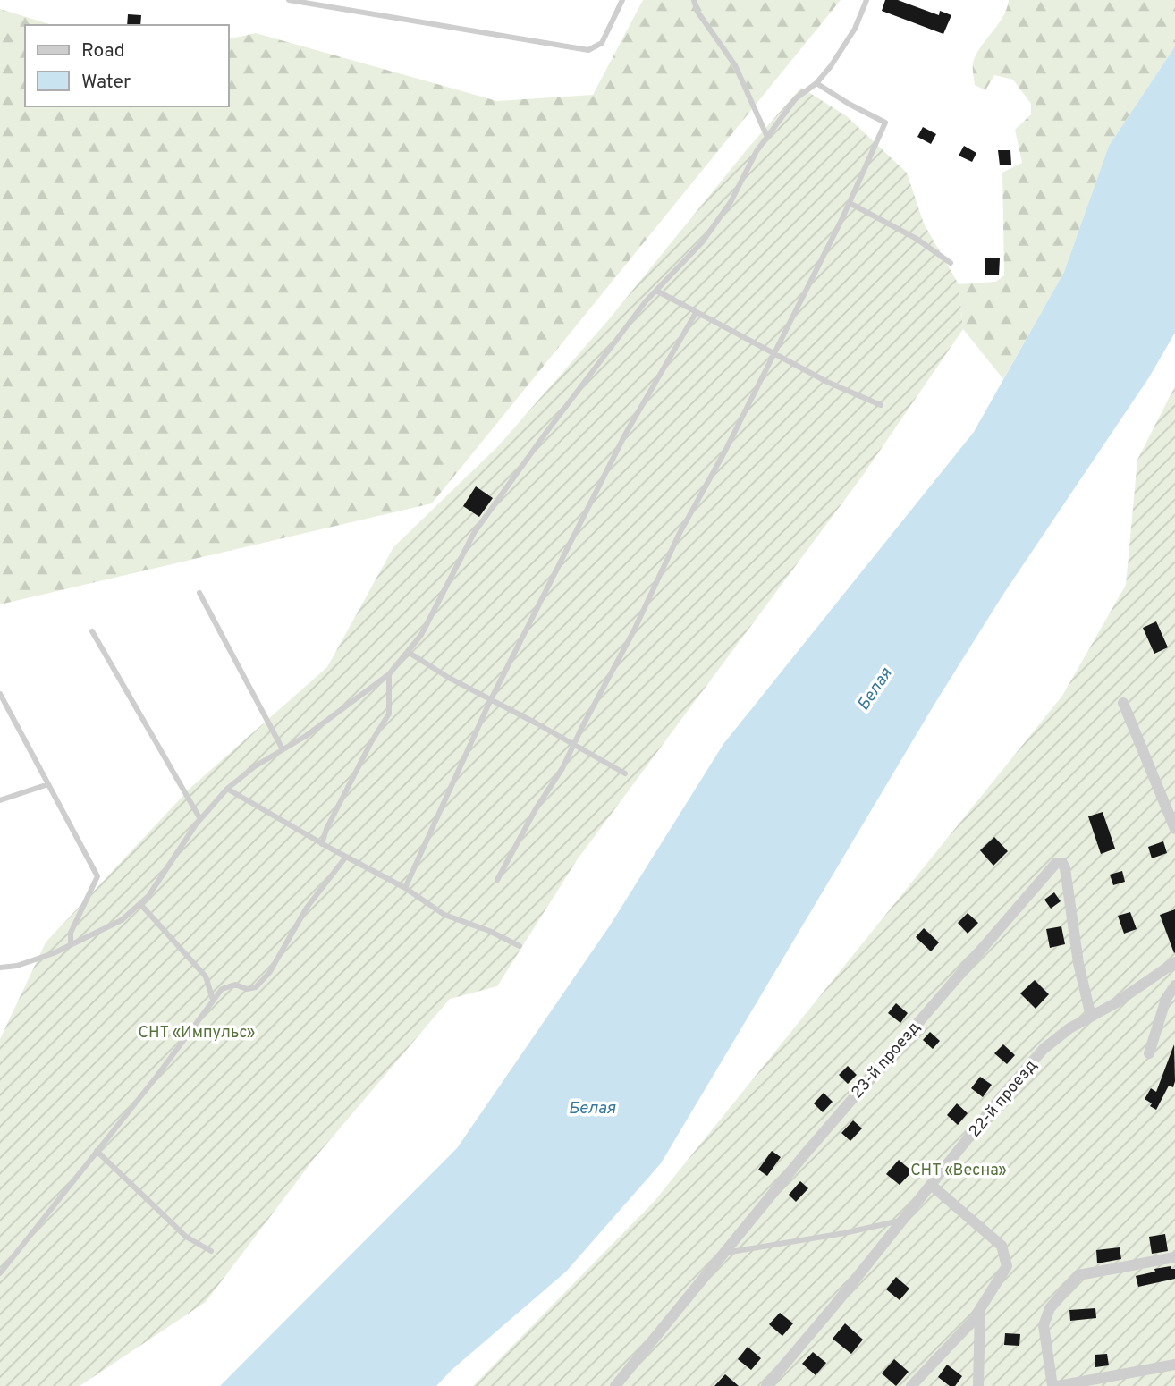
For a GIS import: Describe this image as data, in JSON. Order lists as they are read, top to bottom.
{
  "streets": {
    "street": ["23-й проезд", "22-й проезд"]
  },
  "crossings": [
    ["23-й проезд", "22-й проезд"]
  ],
  "water": ["Белая"],
  "parks": ["СНТ «Импульс»", "СНТ «Весна»"],
  "legend": ["Road", "Water"]
}
